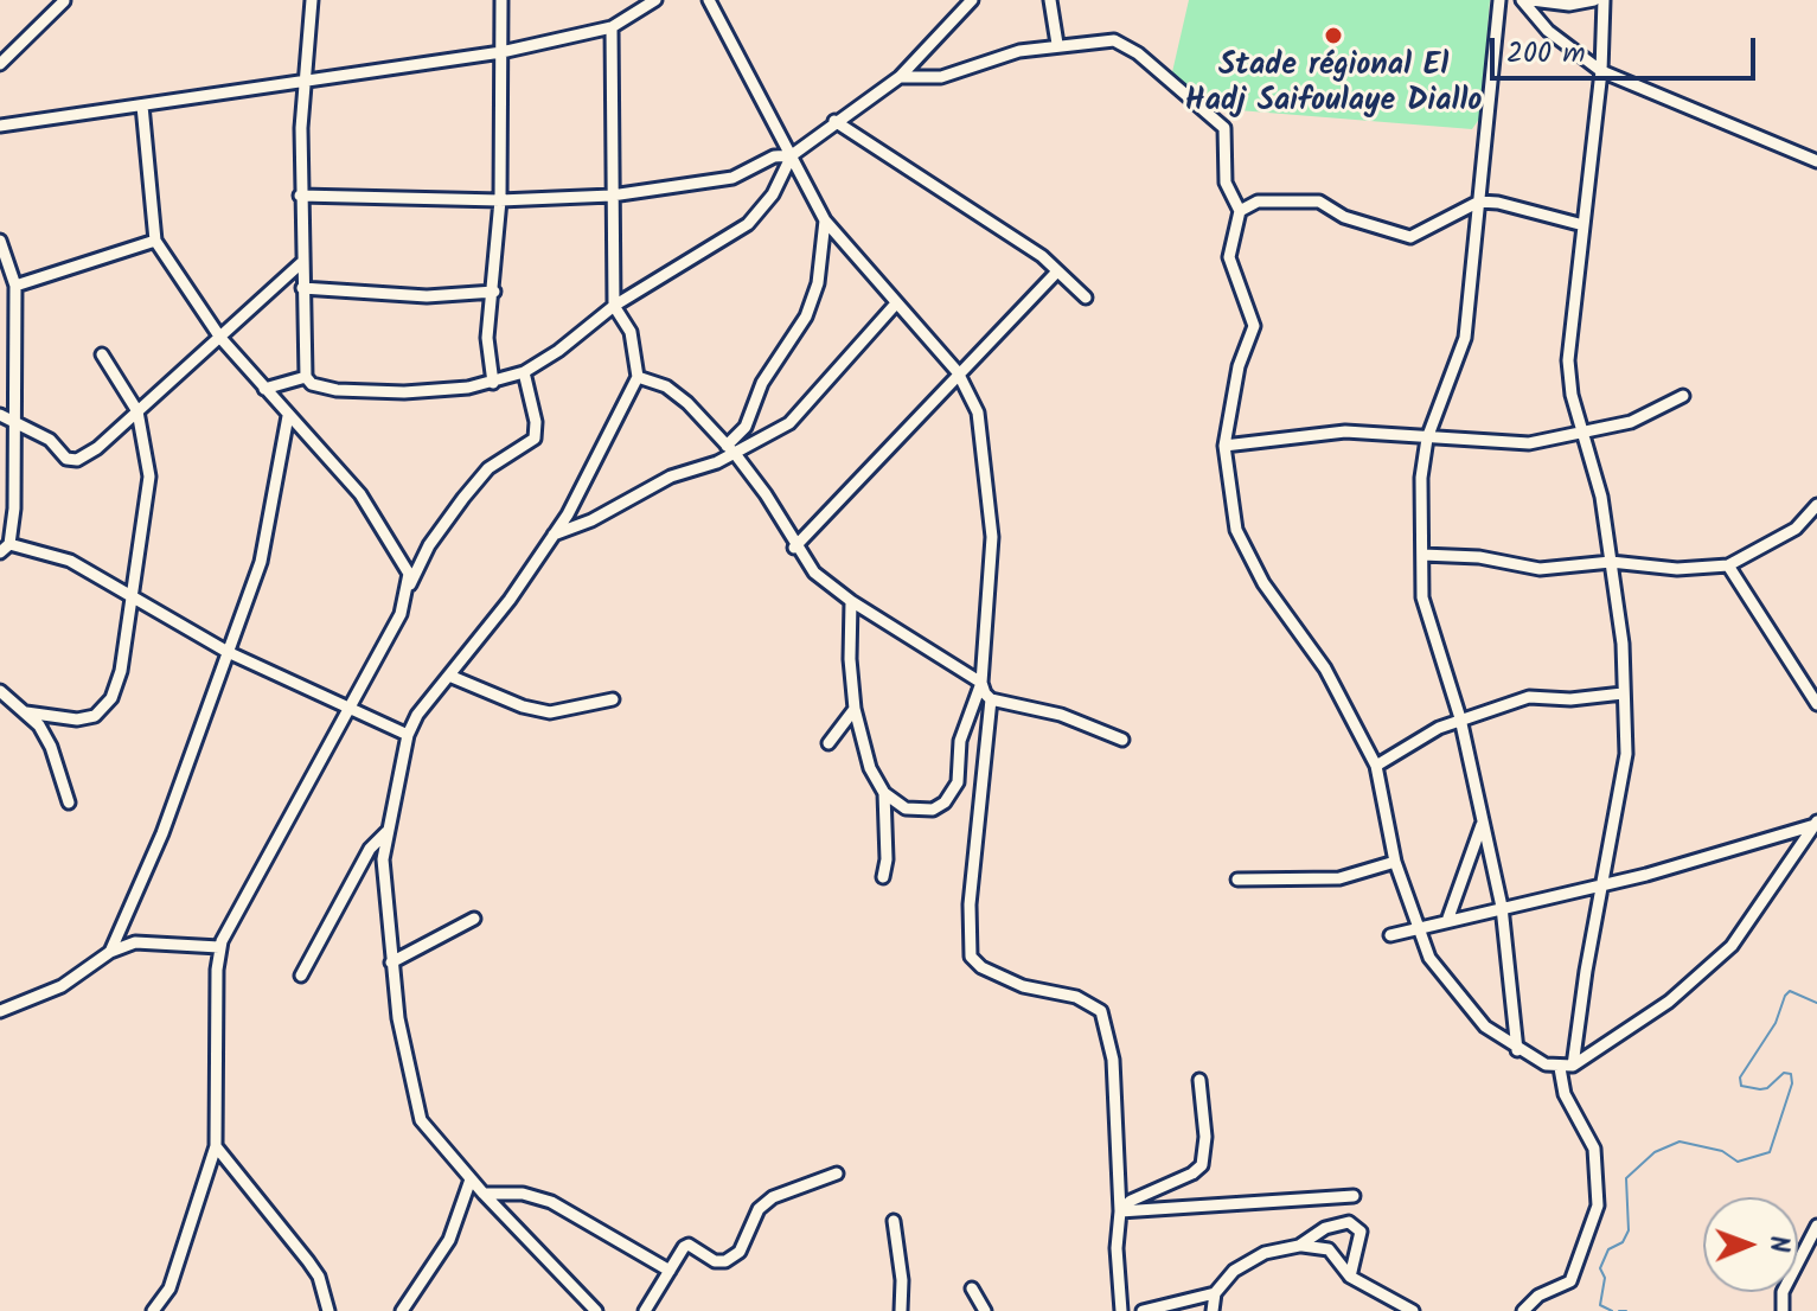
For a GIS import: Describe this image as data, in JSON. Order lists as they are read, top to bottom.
{
  "places": ["Stade régional El Hadj Saifoulaye Diallo"],
  "scale_bar": "200 m",
  "north": "right"
}
